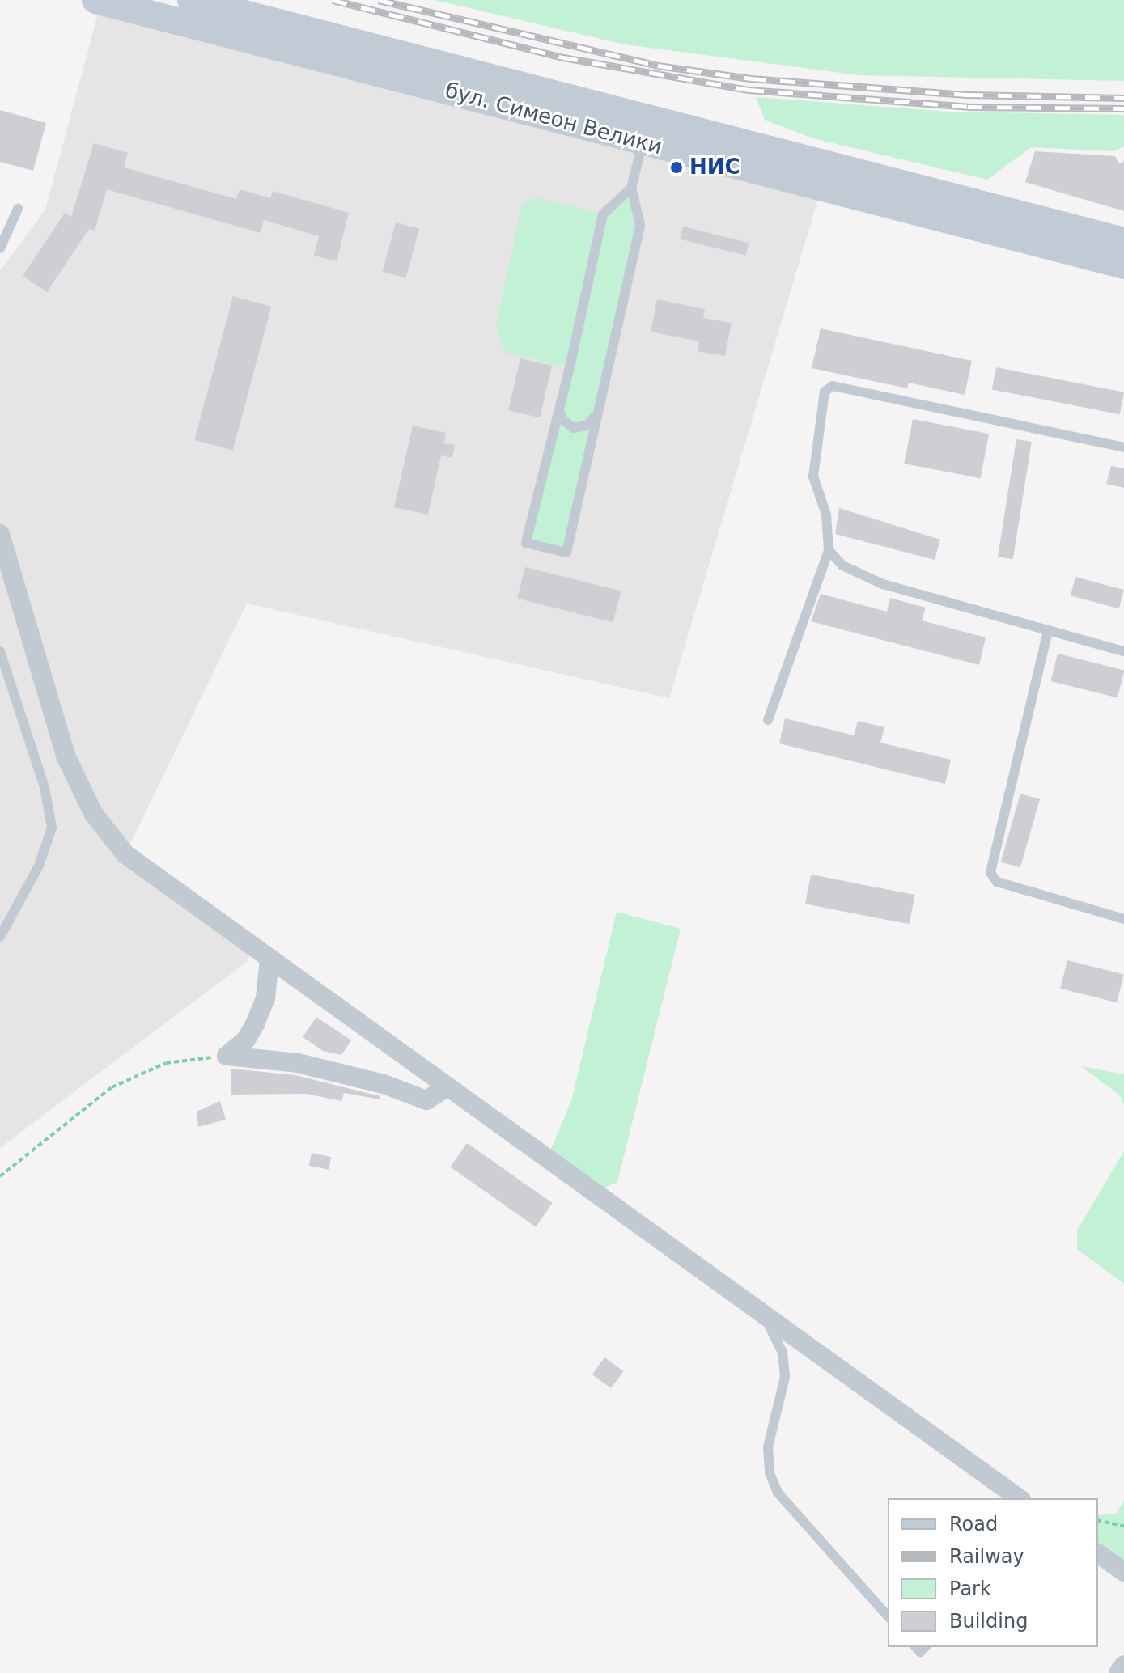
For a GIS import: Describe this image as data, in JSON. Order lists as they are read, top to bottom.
{
  "streets": {
    "main road": ["бул. Симеон Велики"]
  },
  "places": ["НИС"],
  "legend": [
    "Road",
    "Railway",
    "Park",
    "Building"
  ]
}
